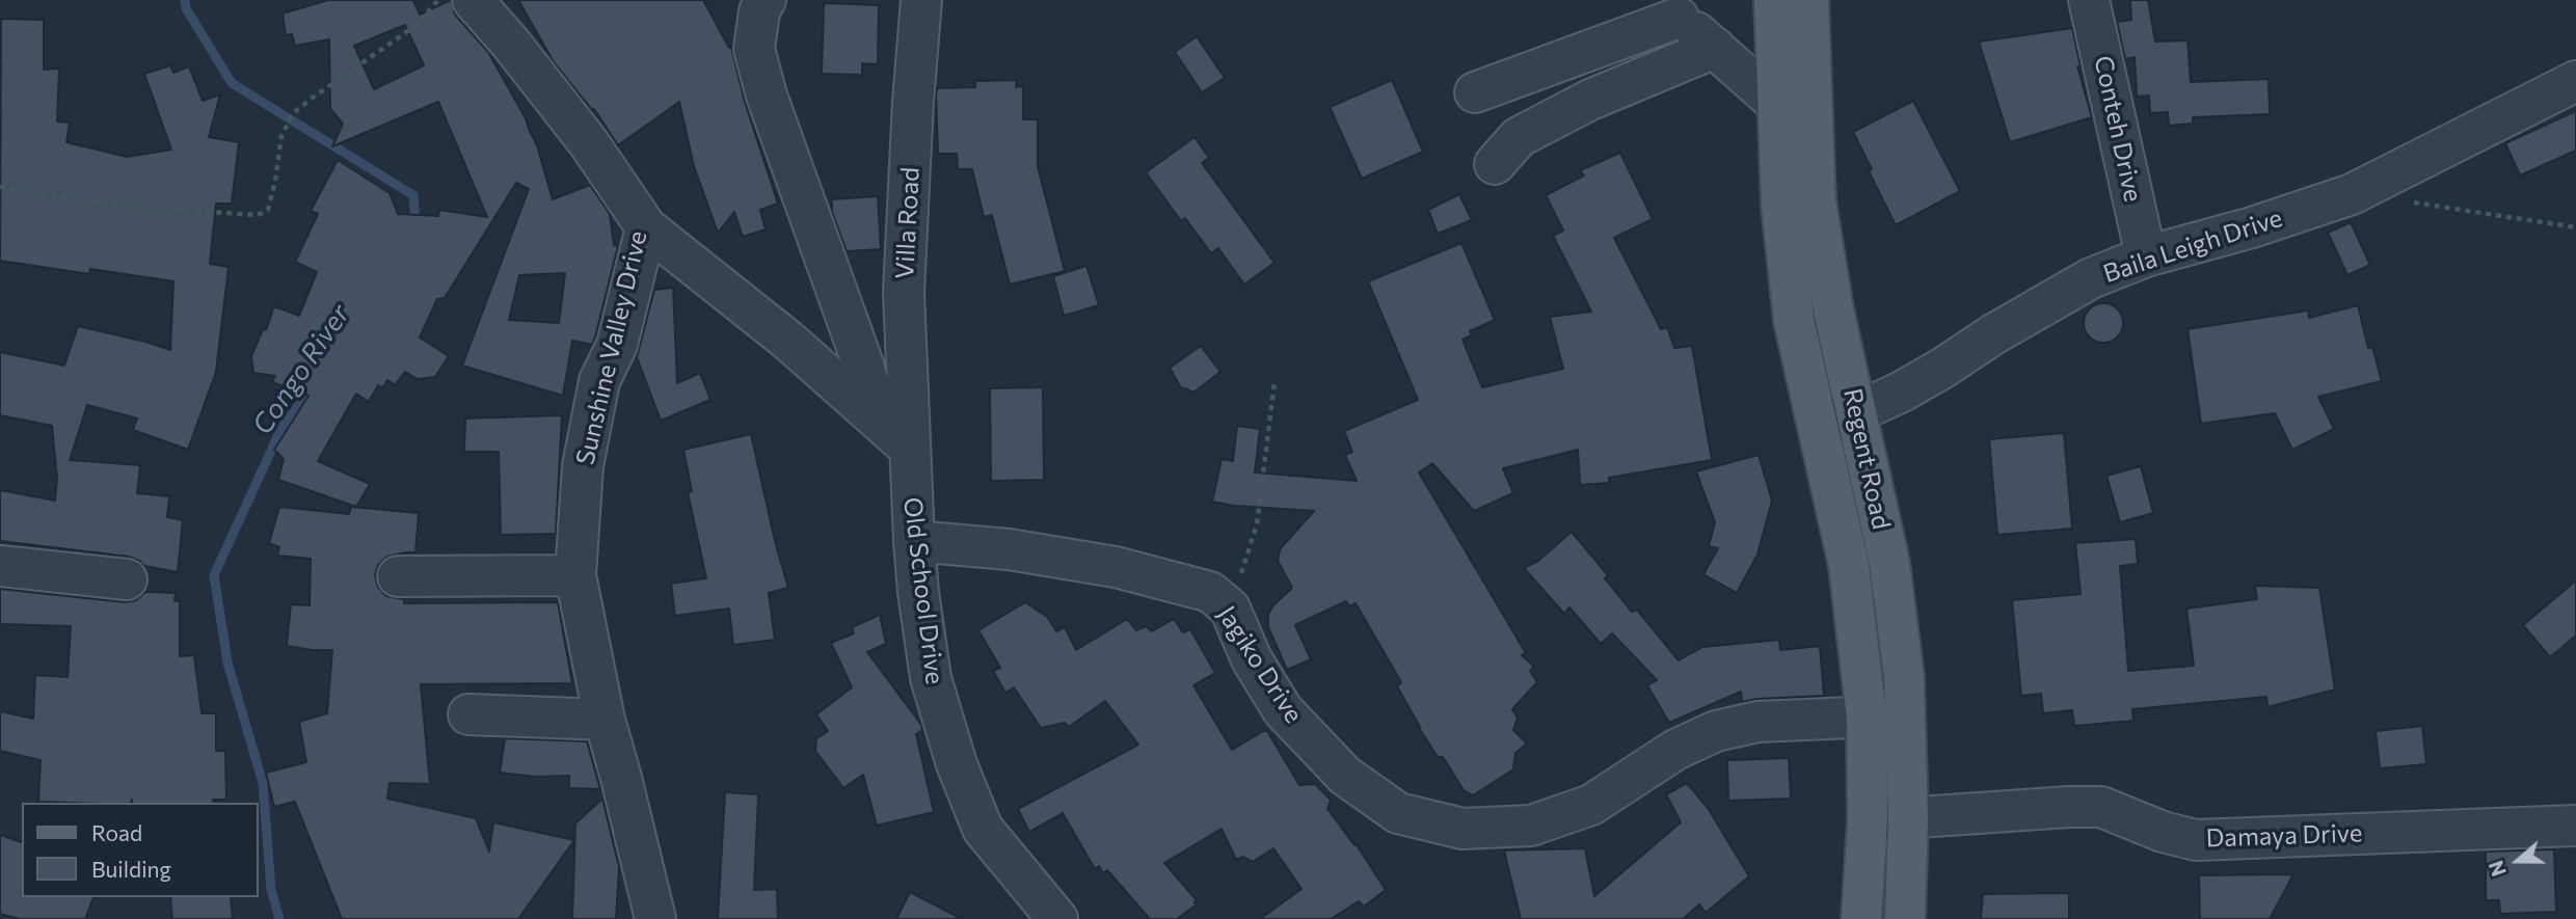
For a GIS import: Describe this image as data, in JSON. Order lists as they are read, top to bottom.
{
  "streets": {
    "main road": ["Regent Road"],
    "street": [
      "Conteh Drive",
      "Villa Road",
      "Baila Leigh Drive",
      "Sunshine Valley Drive",
      "Old School Drive",
      "Jagiko Drive",
      "Damaya Drive"
    ]
  },
  "crossings": [
    ["Conteh Drive", "Baila Leigh Drive"],
    ["Villa Road", "Old School Drive"],
    ["Baila Leigh Drive", "Regent Road"],
    ["Regent Road", "Jagiko Drive"],
    ["Regent Road", "Damaya Drive"],
    ["Old School Drive", "Jagiko Drive"]
  ],
  "water": ["Congo River"],
  "legend": ["Road", "Building"],
  "north": "left"
}
